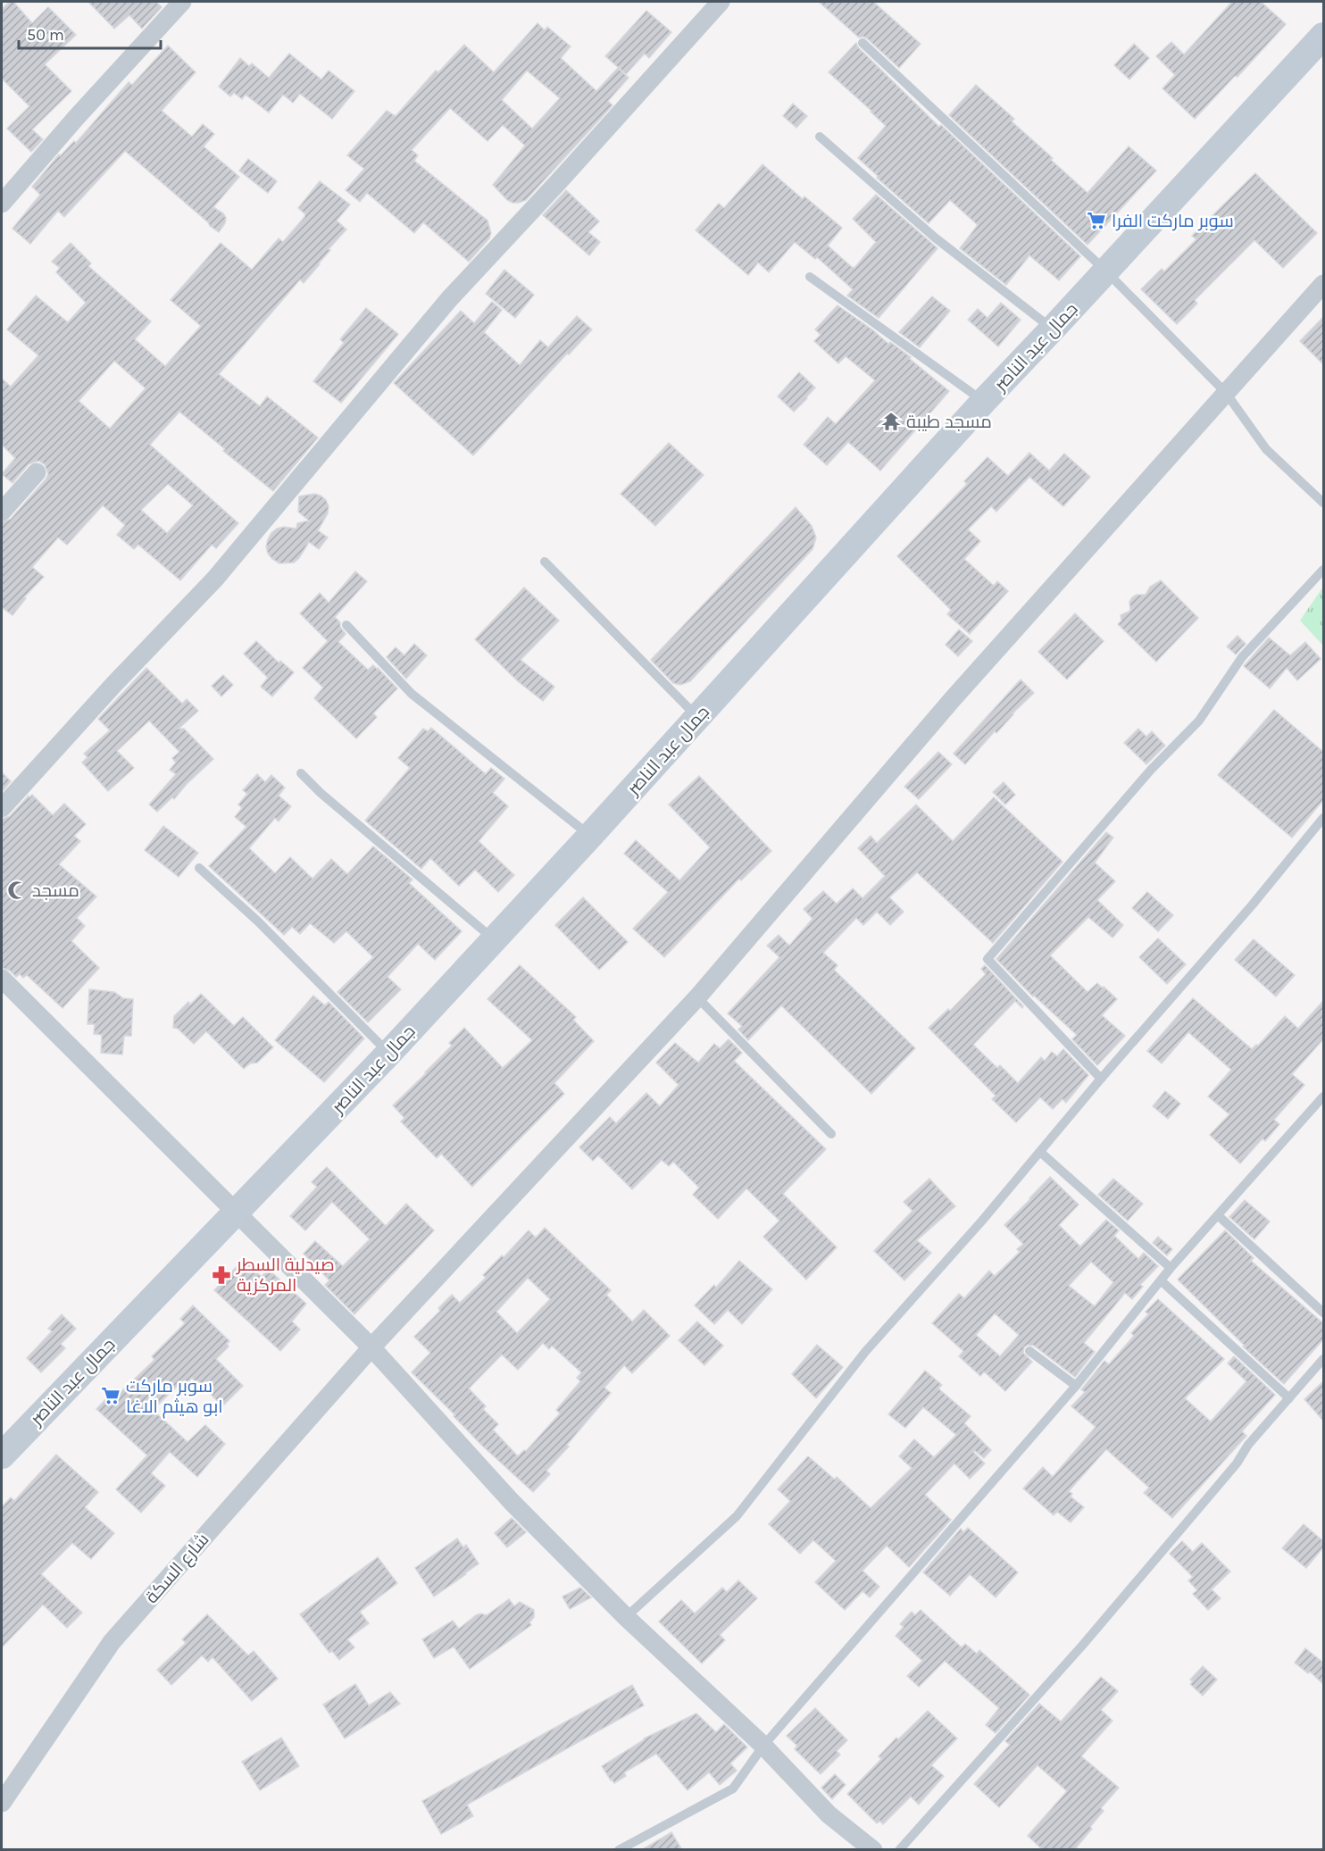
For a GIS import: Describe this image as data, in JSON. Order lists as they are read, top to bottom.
{
  "streets": {
    "main road": ["جمال عبد الناصر"],
    "street": ["شارع السكة"]
  },
  "places": {
    "supermarket": ["سوبر ماركت الفرا", "سوبر ماركت ابو هيثم الاغا"],
    "temple": ["مسجد طيبة"],
    "mosque": ["مسجد"],
    "pharmacy": ["صيدلية السطر المركزية"]
  },
  "scale_bar": "50 m"
}
